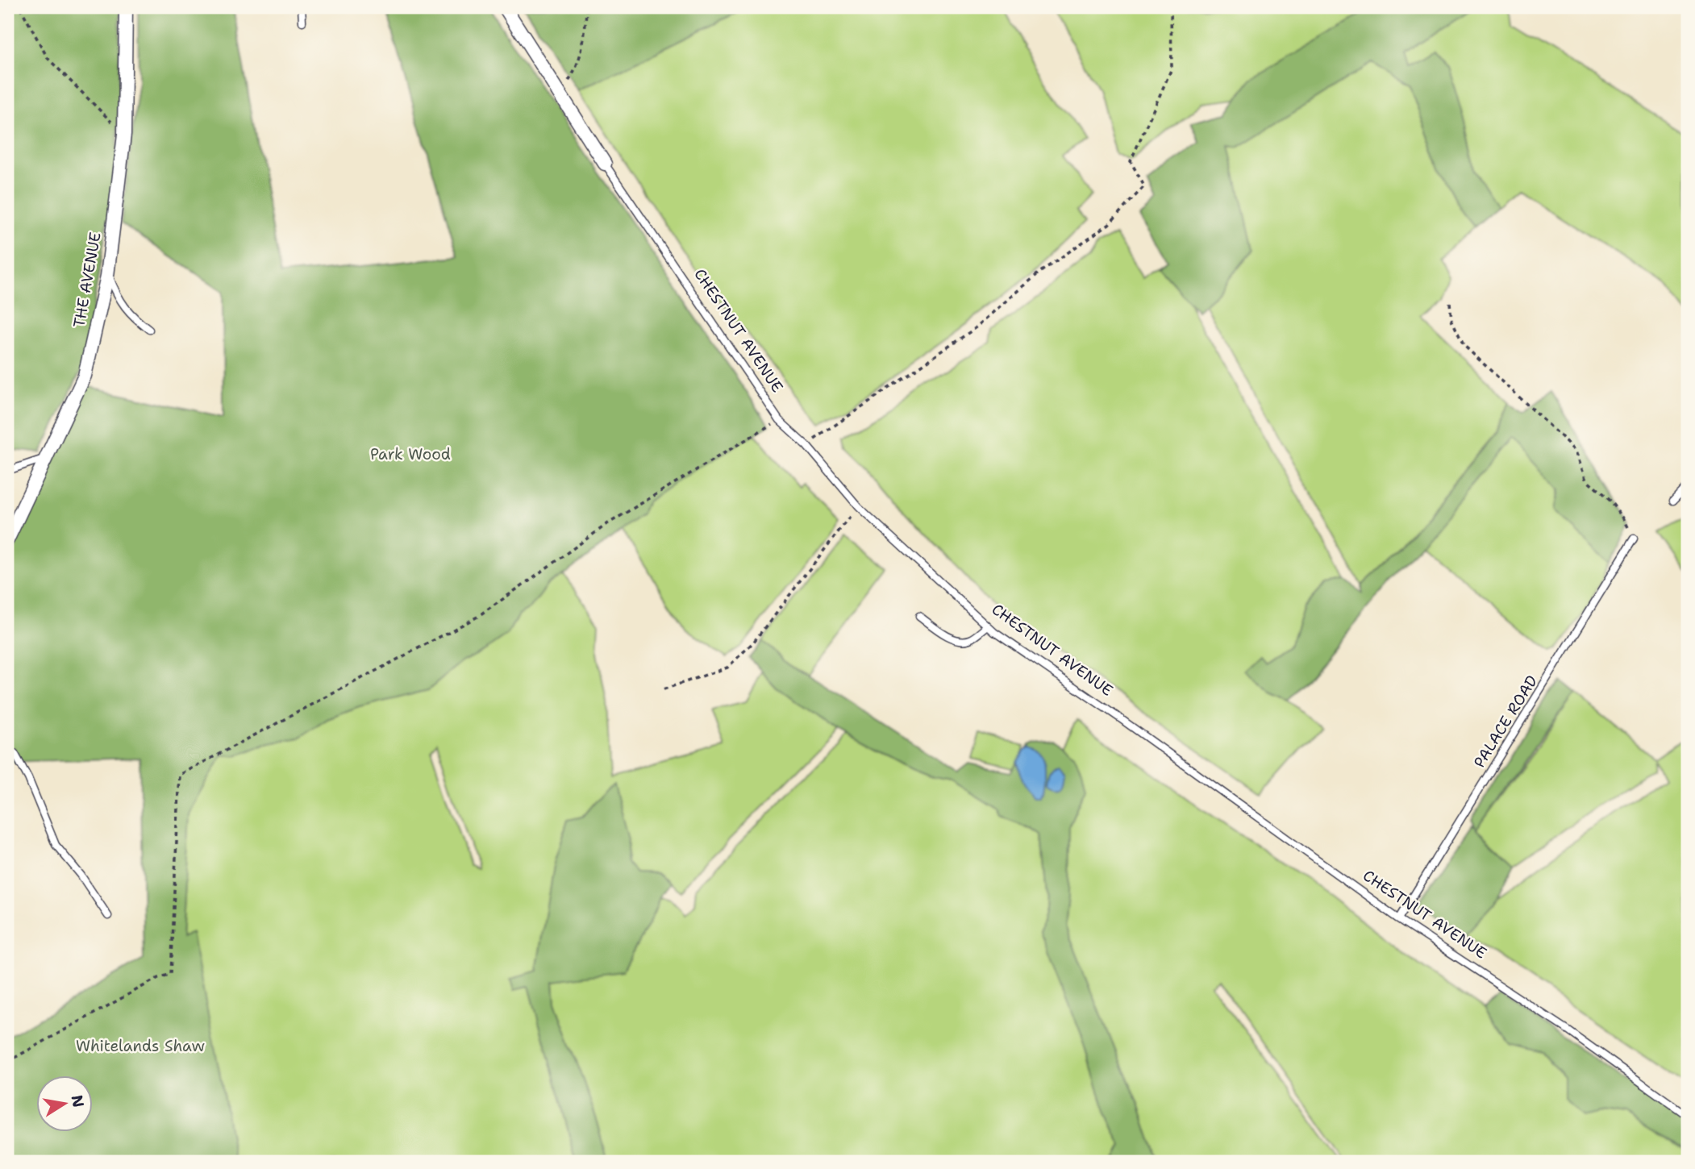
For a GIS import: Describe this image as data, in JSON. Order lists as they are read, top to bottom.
{
  "streets": {
    "street": ["THE AVENUE", "CHESTNUT AVENUE"],
    "lane": ["PALACE ROAD"]
  },
  "crossings": [
    ["CHESTNUT AVENUE", "PALACE ROAD"]
  ],
  "parks": ["Park Wood", "Whitelands Shaw"],
  "north": "right"
}
